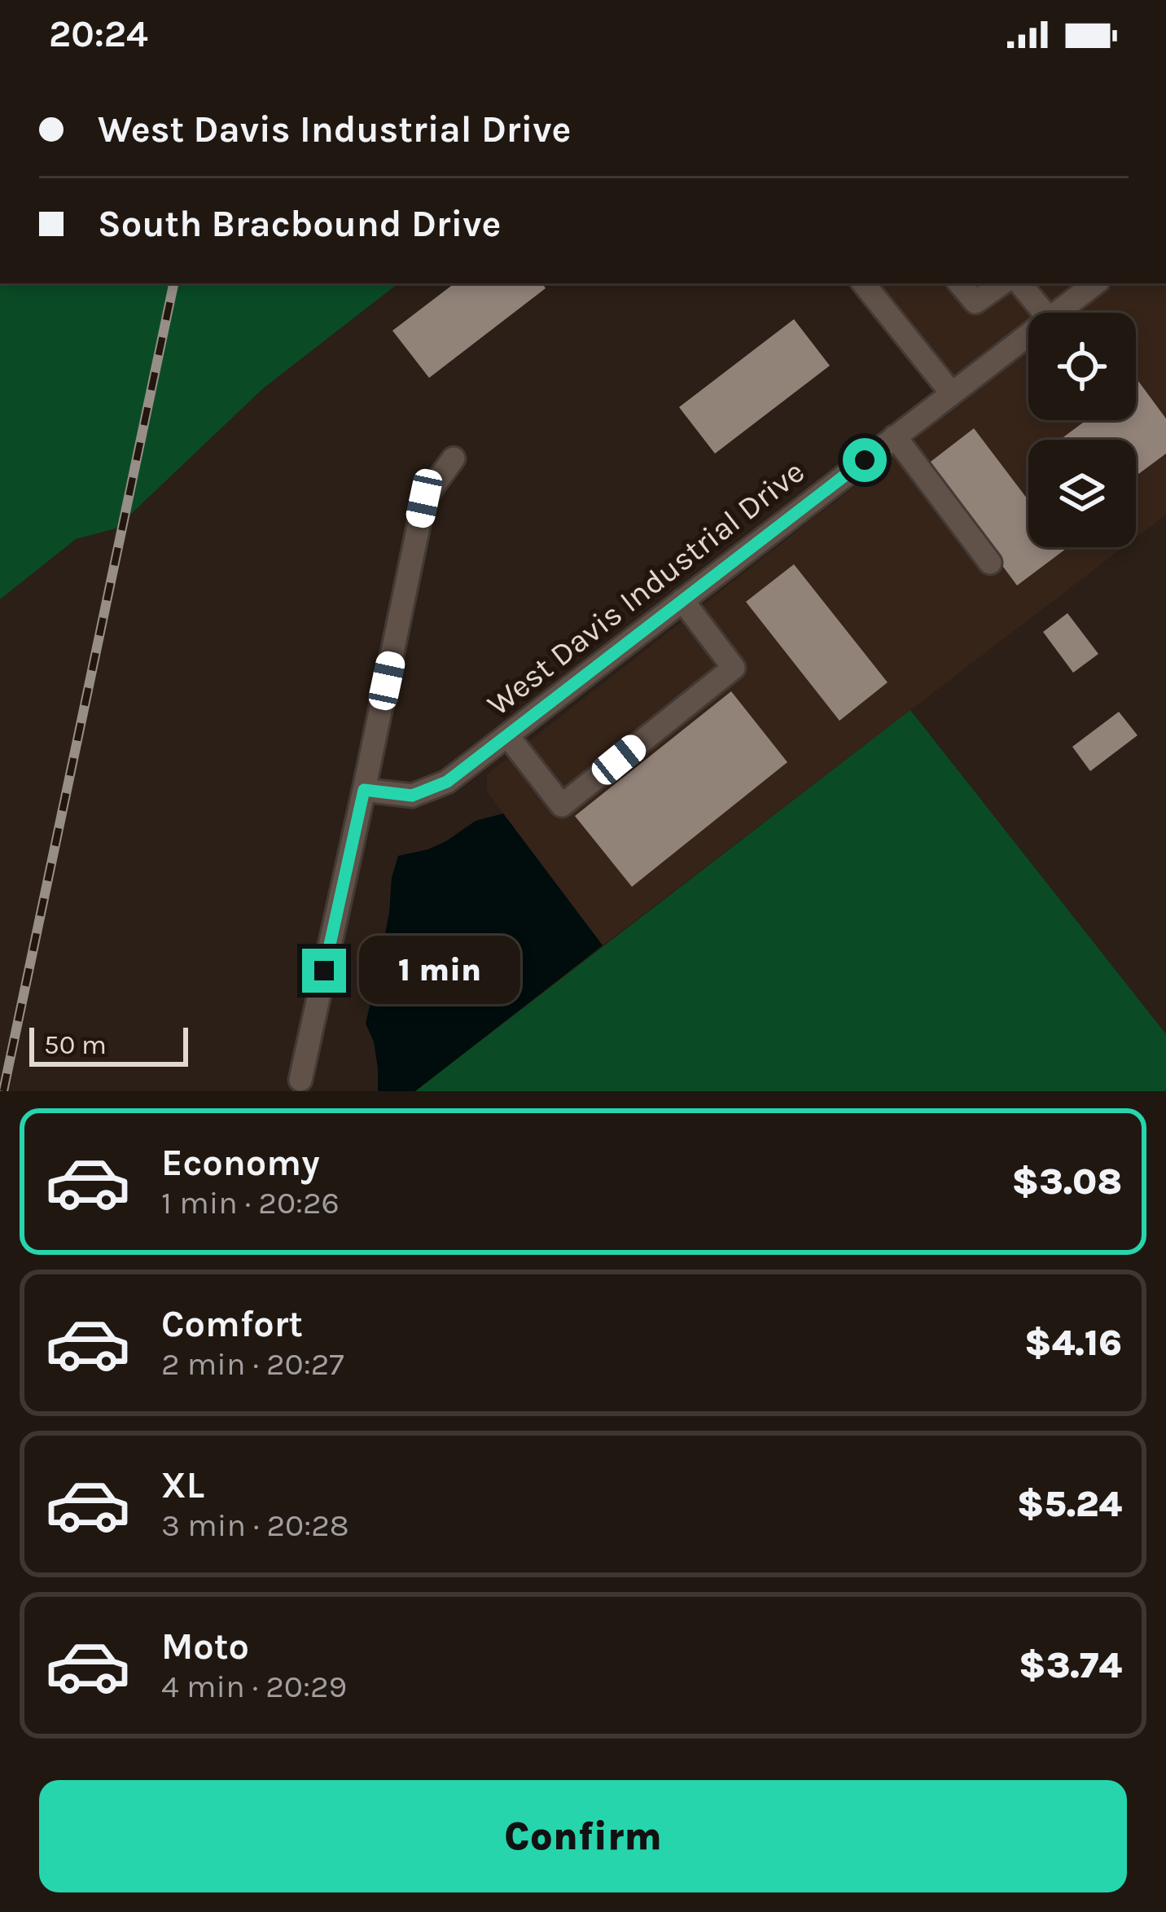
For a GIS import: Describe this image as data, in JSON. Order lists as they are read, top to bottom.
{
  "streets": {
    "street": ["West Davis Industrial Drive"]
  },
  "scale_bar": "50 m",
  "page": {
    "status": "20:24",
    "banner": ["West Davis Industrial Drive", "South Bracbound Drive"],
    "bubble": "1 min",
    "scale": "50 m",
    "list": [
      {
        "name": "Economy",
        "note": "1 min · 20:26",
        "value": "$3.08"
      },
      {
        "name": "Comfort",
        "note": "2 min · 20:27",
        "value": "$4.16"
      },
      {
        "name": "XL",
        "note": "3 min · 20:28",
        "value": "$5.24"
      },
      {
        "name": "Moto",
        "note": "4 min · 20:29",
        "value": "$3.74"
      }
    ],
    "buttons": "Confirm"
  }
}
